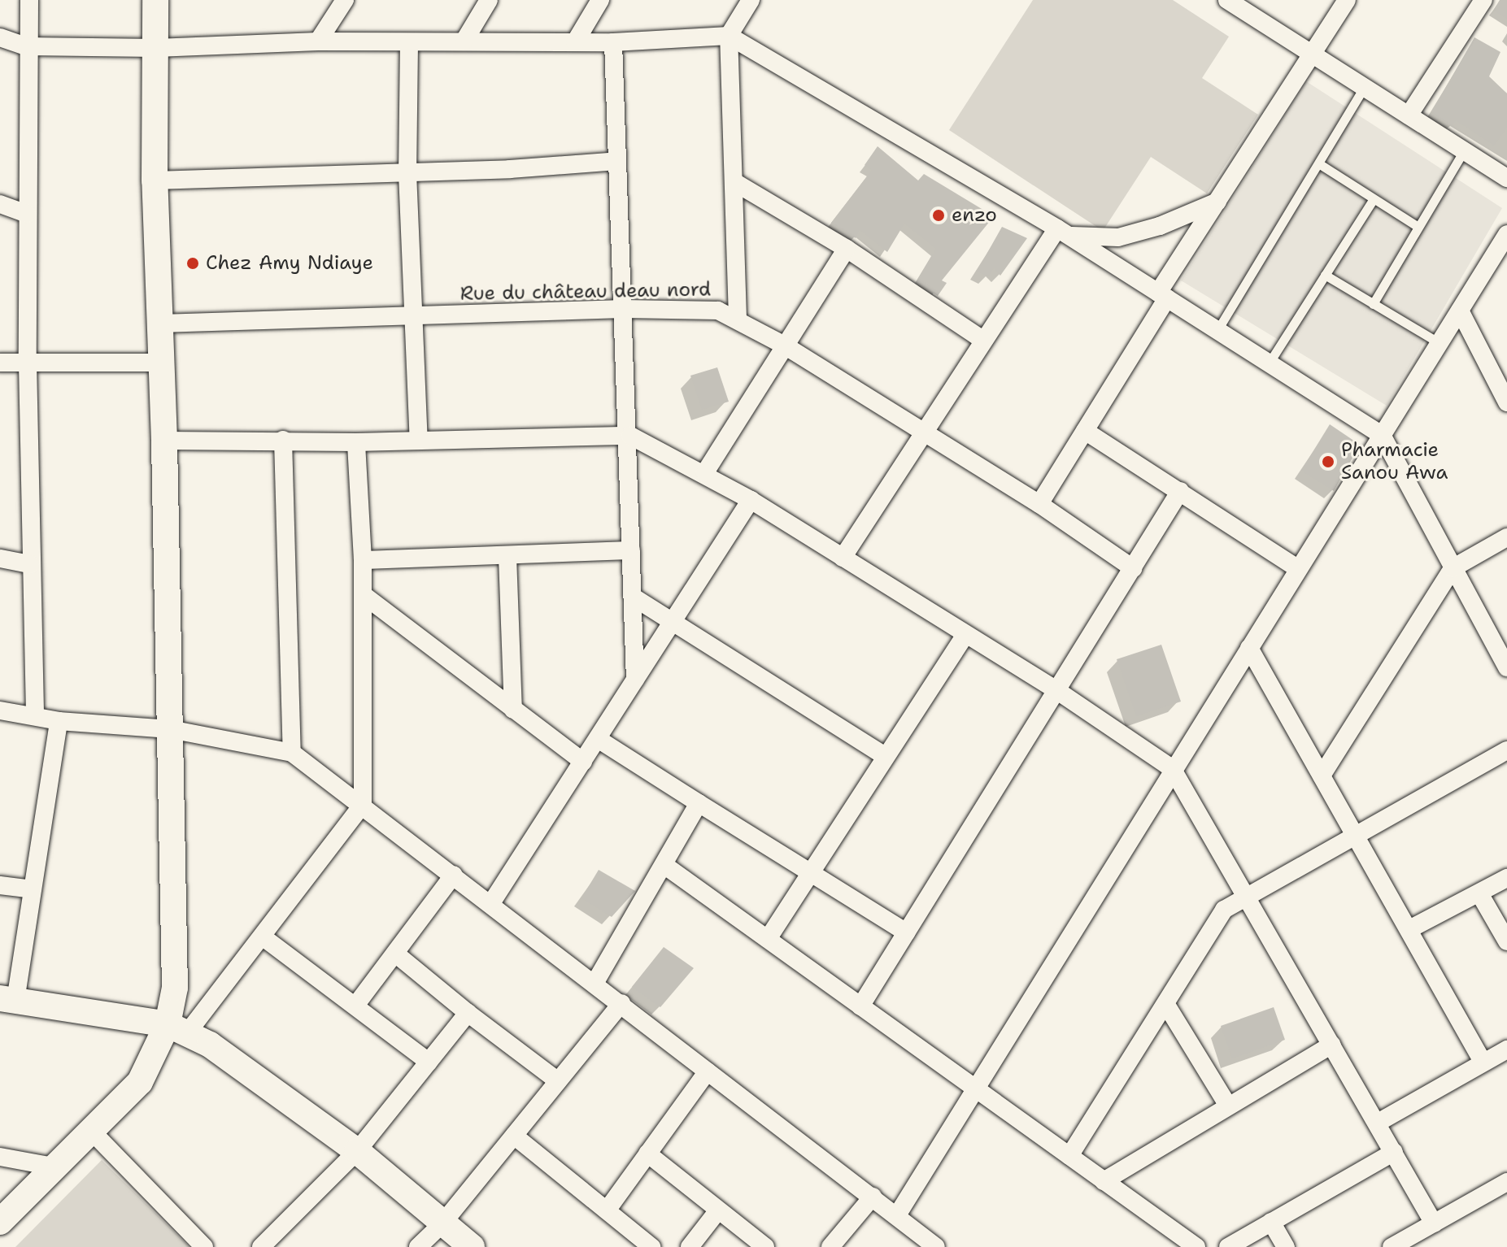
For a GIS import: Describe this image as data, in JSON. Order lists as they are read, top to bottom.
{
  "streets": {
    "street": ["Rue du château deau nord"]
  },
  "places": ["enzo", "Chez Amy Ndiaye", "Pharmacie Sanou Awa"]
}
